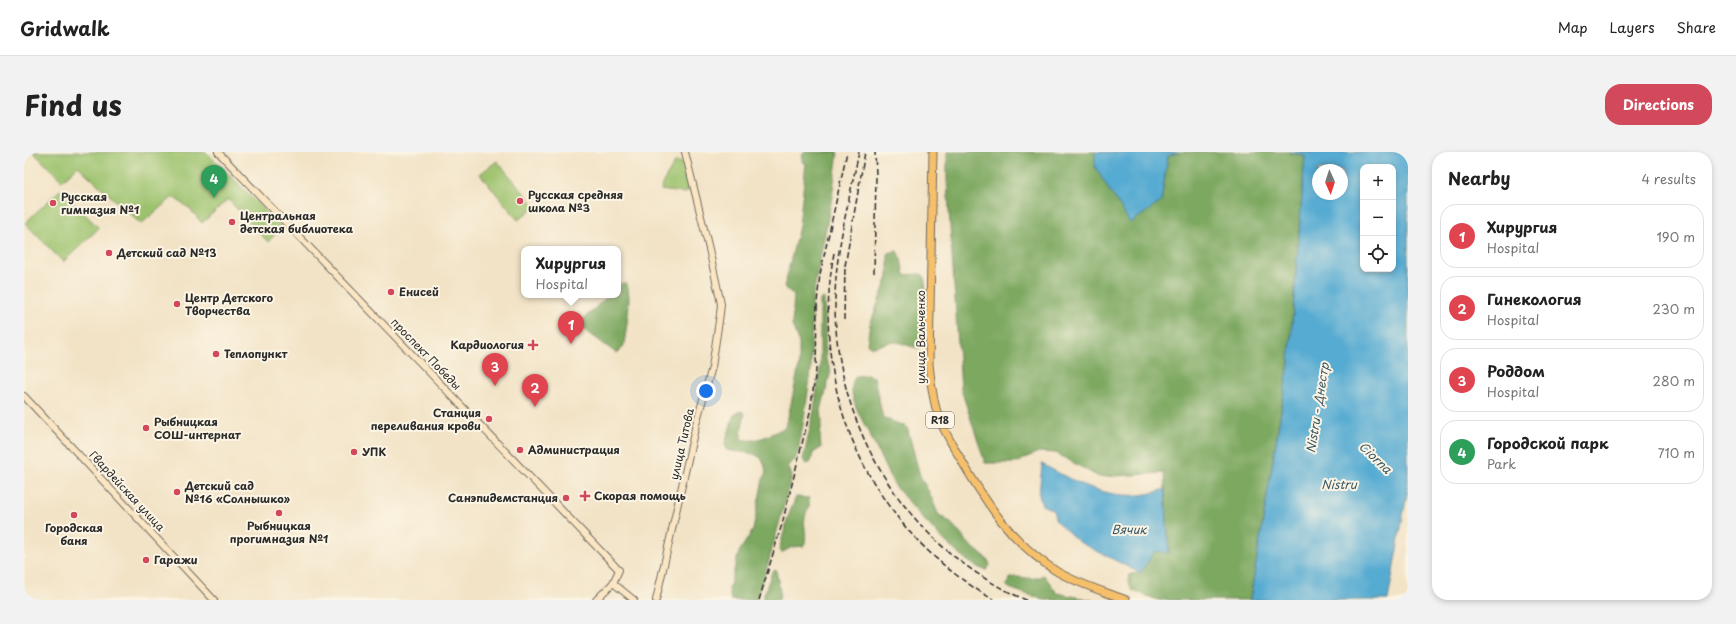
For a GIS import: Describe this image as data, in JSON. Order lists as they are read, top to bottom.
{
  "streets": {
    "main road": ["улица Вальченко", "R18"],
    "street": ["проспект Победы", "улица Титова", "Гвардейская улица"]
  },
  "water": [
    "Nistru - Днестр",
    "Ciorna",
    "Nistru",
    "Вячик"
  ],
  "places": {
    "other": [
      "Русская средняя школа №3",
      "Русская гимназия №1",
      "Центральная детская библиотека",
      "Детский сад №13",
      "Енисей",
      "Центр Детского Творчества",
      "Теплопункт",
      "Станция переливания крови",
      "Рыбницкая СОШ-интернат",
      "Администрация",
      "УПК",
      "Детский сад №16 «Солнышко»",
      "Санэпидемстанция",
      "Рыбницкая прогимназия №1",
      "Городская баня",
      "Гаражи"
    ],
    "health": ["Кардиология", "Скорая помощь"]
  },
  "north": "bottom",
  "page": {
    "header": "Gridwalk",
    "nav": ["Map", "Layers", "Share"],
    "title": "Find us",
    "buttons": "Directions",
    "heading": ["Nearby", "4 results"],
    "map_buttons": ["+", "−"],
    "pins": [
      "4",
      "1",
      "3",
      "2"
    ],
    "list": [
      {
        "mark": "1",
        "name": "Хирургия",
        "note": "Hospital",
        "value": "190 m"
      },
      {
        "mark": "2",
        "name": "Гинекология",
        "note": "Hospital",
        "value": "230 m"
      },
      {
        "mark": "3",
        "name": "Роддом",
        "note": "Hospital",
        "value": "280 m"
      },
      {
        "mark": "4",
        "name": "Городской парк",
        "note": "Park",
        "value": "710 m"
      }
    ],
    "popup": ["Хирургия", "Hospital"]
  }
}
